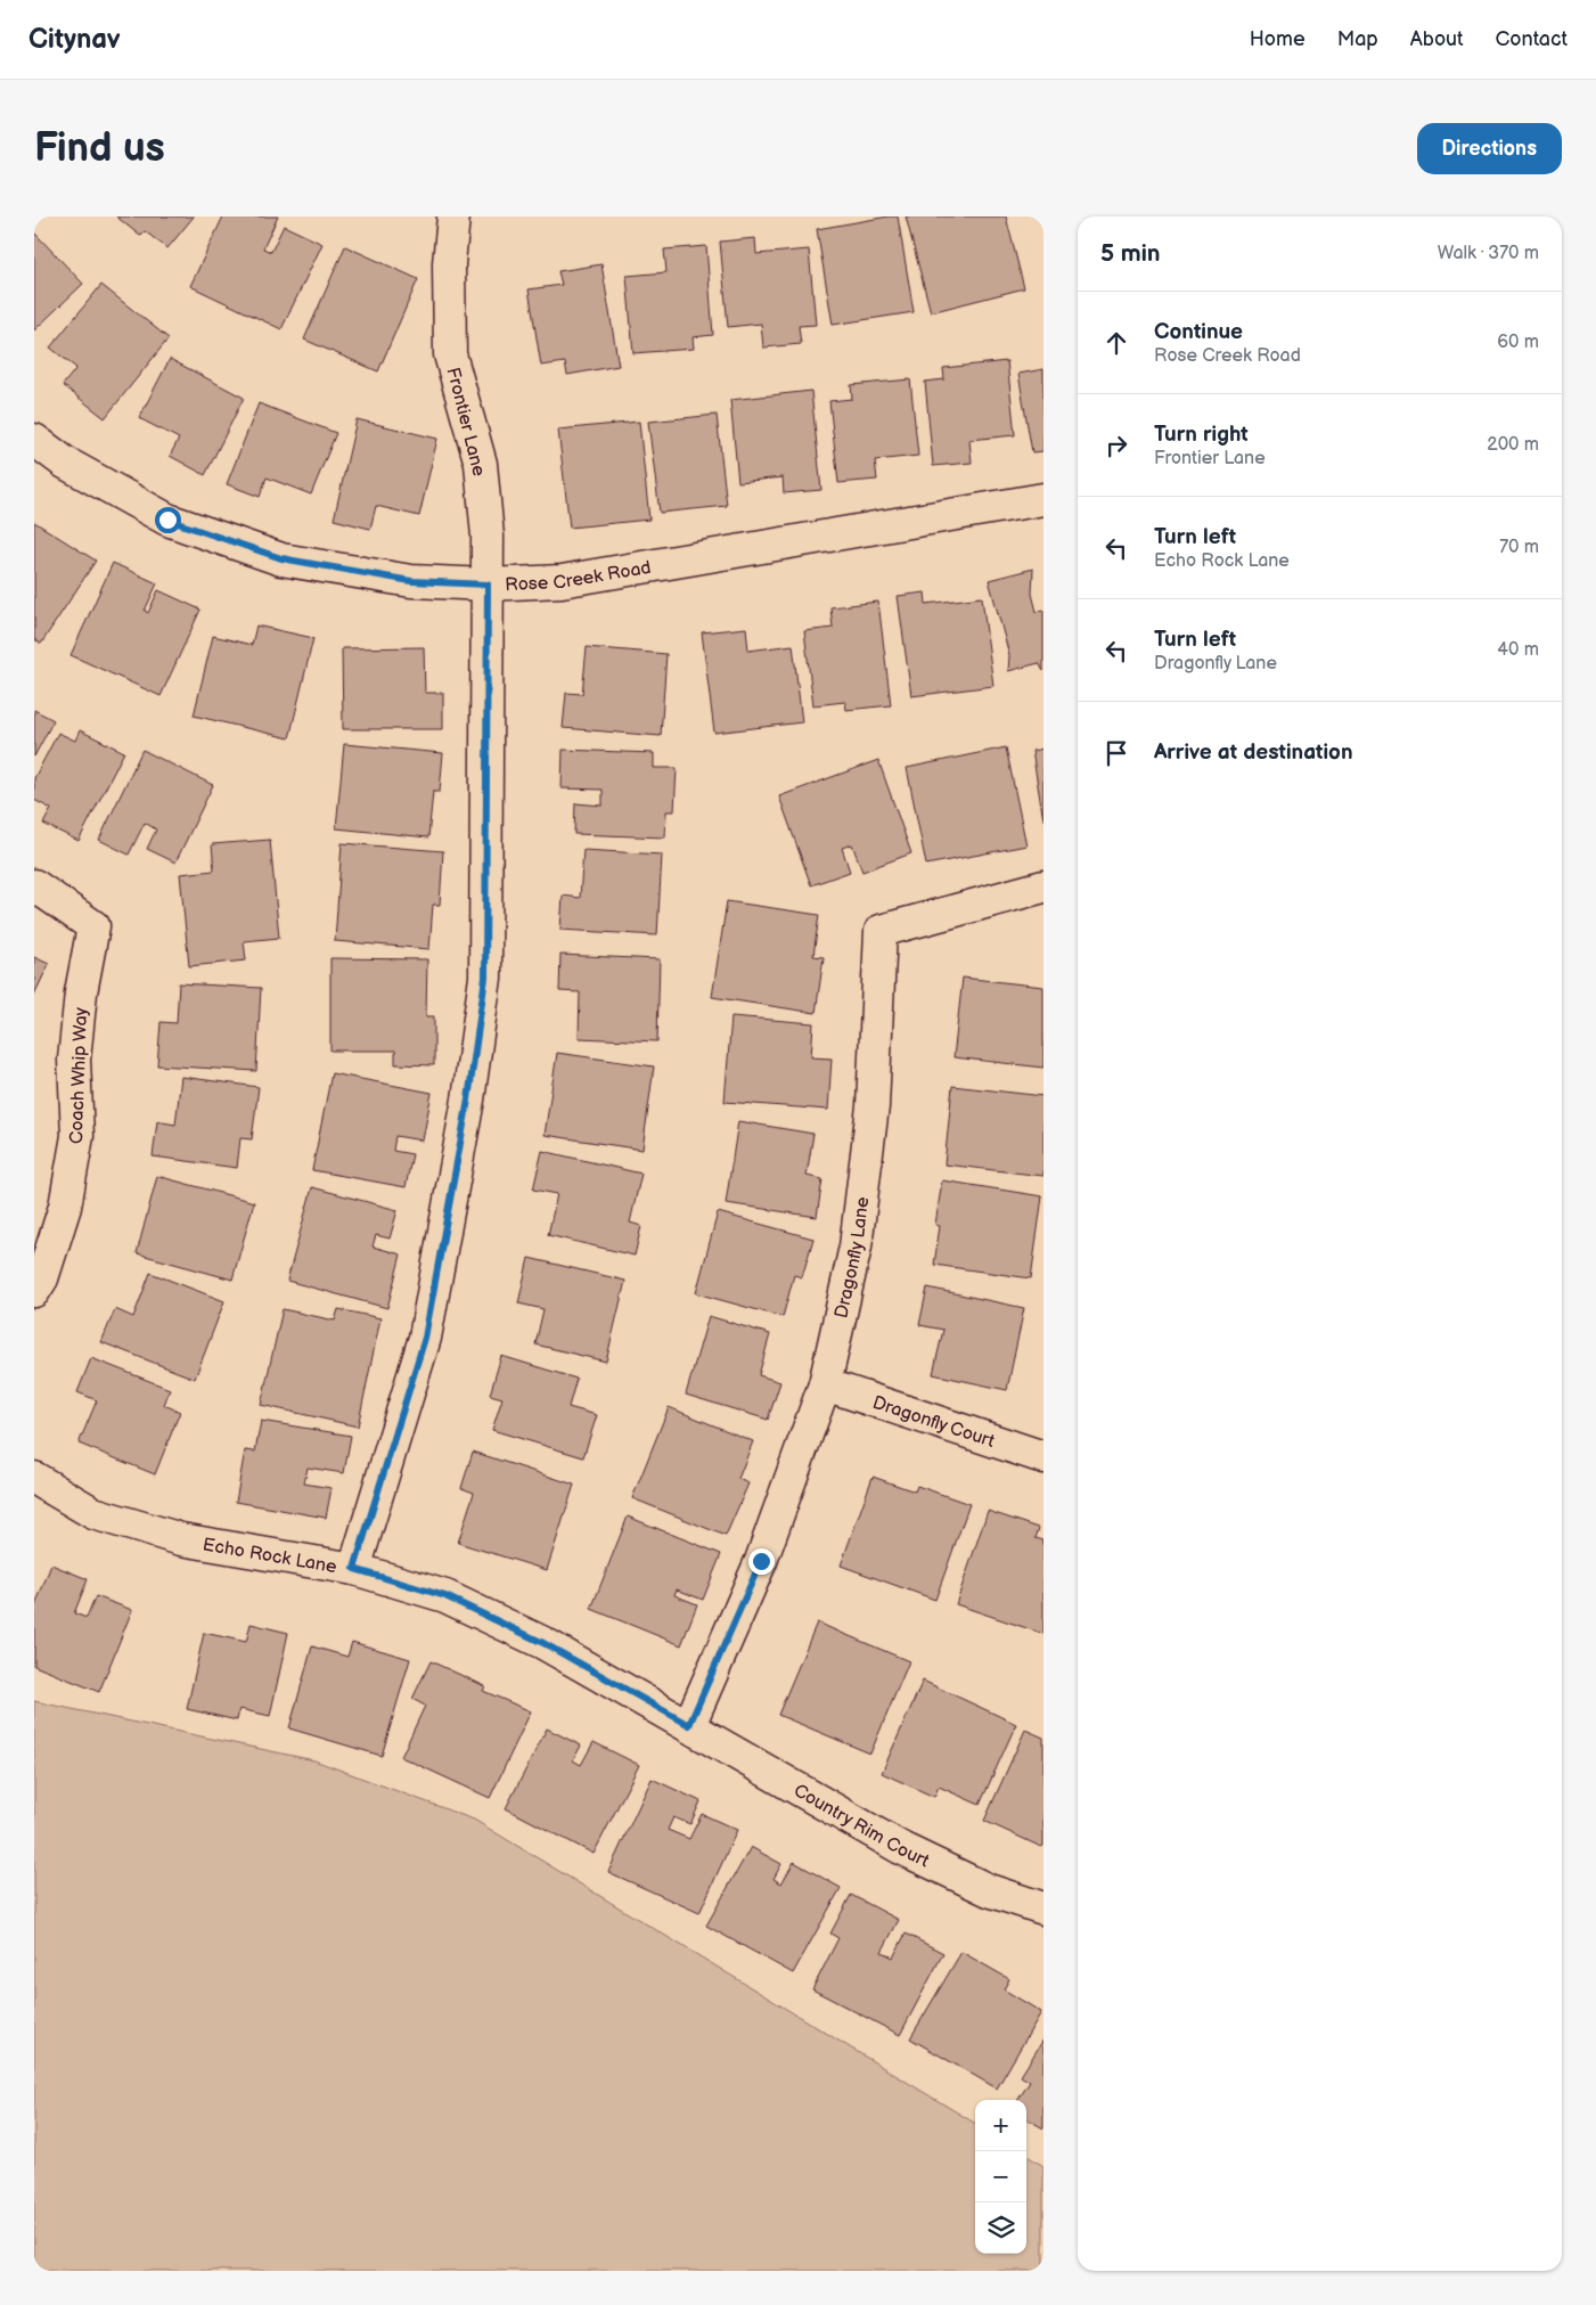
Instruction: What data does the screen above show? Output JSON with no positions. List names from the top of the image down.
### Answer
{
  "streets": {
    "street": [
      "Frontier Lane",
      "Rose Creek Road",
      "Coach Whip Way",
      "Dragonfly Lane",
      "Dragonfly Court",
      "Echo Rock Lane",
      "Country Rim Court"
    ]
  },
  "crossings": [
    ["Frontier Lane", "Rose Creek Road"],
    ["Frontier Lane", "Echo Rock Lane"],
    ["Dragonfly Lane", "Dragonfly Court"],
    ["Dragonfly Lane", "Echo Rock Lane"],
    ["Dragonfly Lane", "Country Rim Court"],
    ["Echo Rock Lane", "Country Rim Court"]
  ],
  "page": {
    "header": "Citynav",
    "nav": [
      "Home",
      "Map",
      "About",
      "Contact"
    ],
    "buttons": "Directions",
    "title": "Find us",
    "heading": ["5 min", "Walk · 370 m"],
    "list": [
      ["Continue", "Rose Creek Road", "60 m"],
      ["Turn right", "Frontier Lane", "200 m"],
      ["Turn left", "Echo Rock Lane", "70 m"],
      ["Turn left", "Dragonfly Lane", "40 m"],
      "Arrive at destination"
    ],
    "map_buttons": ["+", "−"]
  }
}
